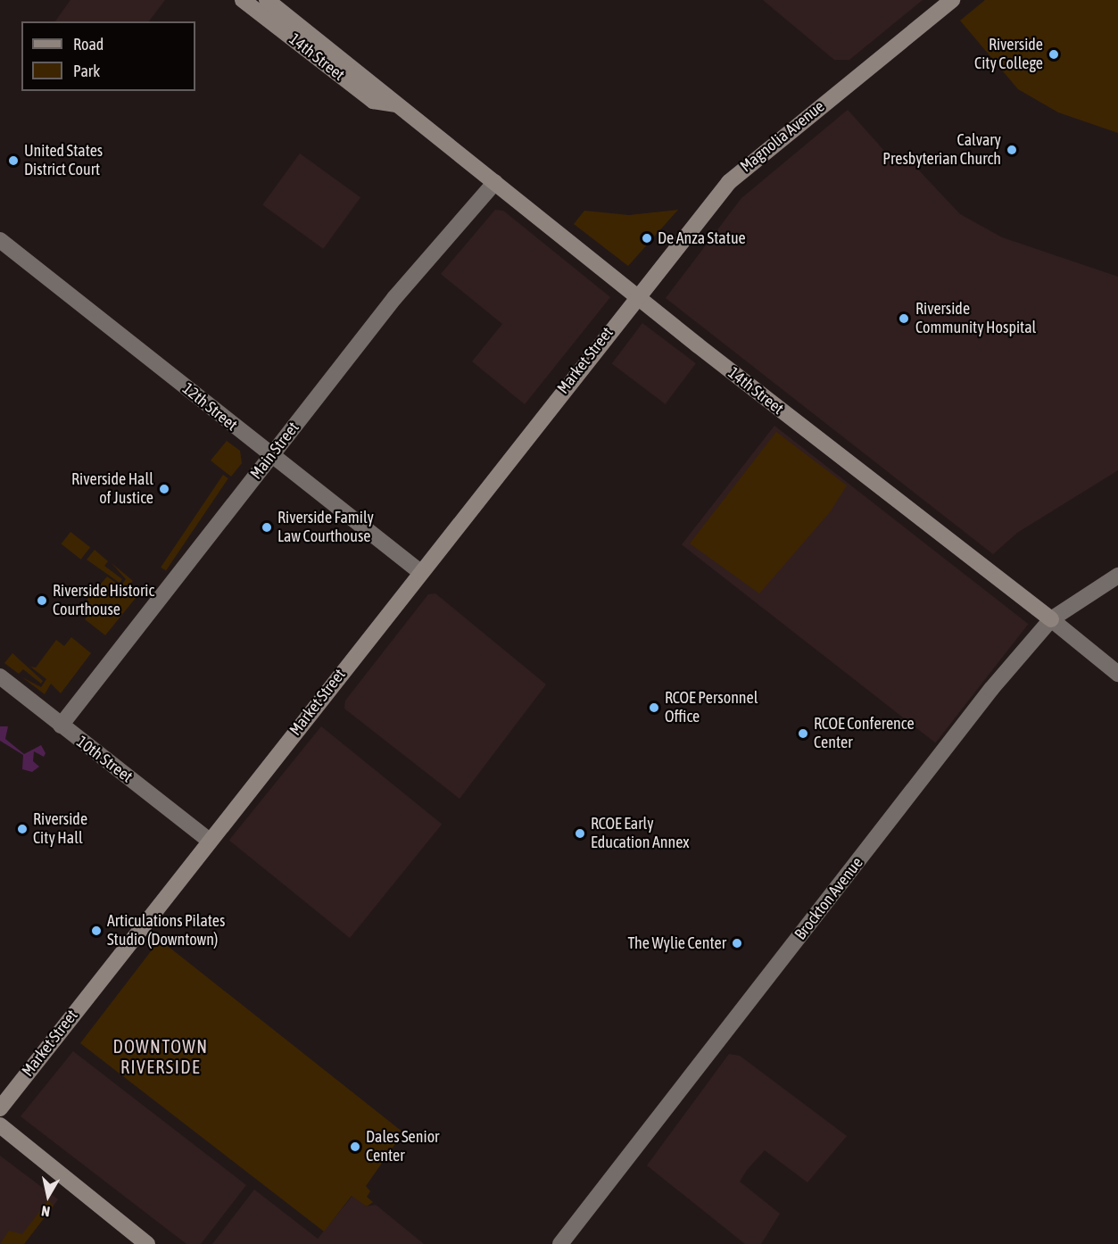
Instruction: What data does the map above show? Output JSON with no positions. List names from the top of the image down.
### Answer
{
  "streets": {
    "main road": ["14th Street", "Magnolia Avenue", "Market Street"],
    "street": [
      "12th Street",
      "Main Street",
      "10th Street",
      "Brockton Avenue"
    ]
  },
  "crossings": [
    ["14th Street", "Magnolia Avenue"],
    ["14th Street", "Market Street"],
    ["14th Street", "Main Street"],
    ["14th Street", "Brockton Avenue"],
    ["Magnolia Avenue", "Market Street"],
    ["Market Street", "12th Street"],
    ["Market Street", "10th Street"],
    ["12th Street", "Main Street"],
    ["Main Street", "10th Street"]
  ],
  "districts": ["DOWNTOWN RIVERSIDE"],
  "places": [
    "Riverside City College",
    "Calvary Presbyterian Church",
    "United States District Court",
    "De Anza Statue",
    "Riverside Community Hospital",
    "Riverside Hall of Justice",
    "Riverside Family Law Courthouse",
    "Riverside Historic Courthouse",
    "RCOE Personnel Office",
    "RCOE Conference Center",
    "Riverside City Hall",
    "RCOE Early Education Annex",
    "Articulations Pilates Studio (Downtown)",
    "The Wylie Center",
    "Dales Senior Center"
  ],
  "legend": ["Road", "Park"],
  "north": "bottom"
}
